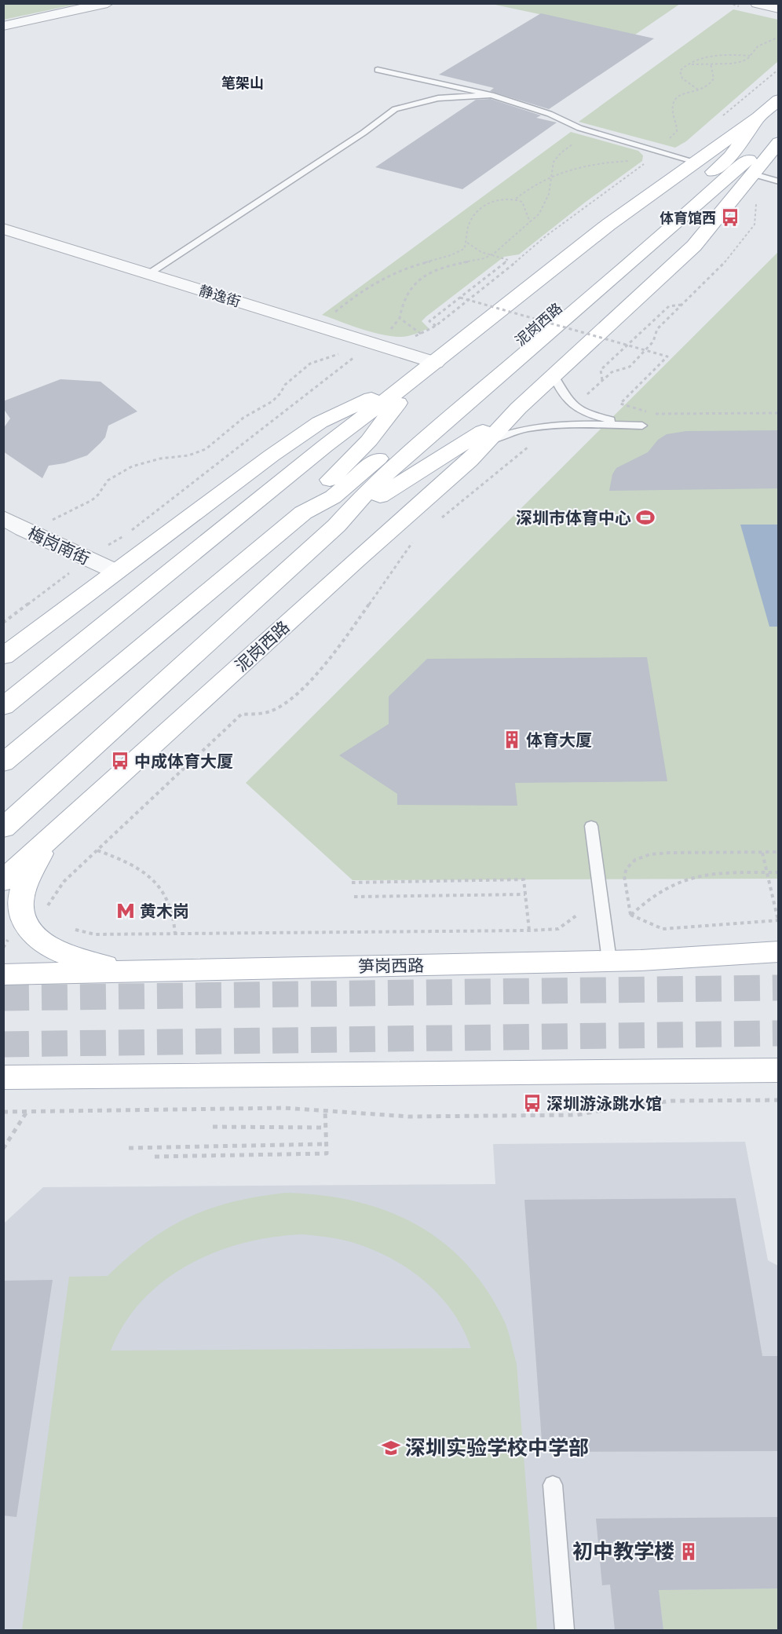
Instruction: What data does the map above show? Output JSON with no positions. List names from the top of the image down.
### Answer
{
  "streets": {
    "main road": ["泥岗西路", "笋岗西路"],
    "street": ["静逸街", "梅岗南街"]
  },
  "crossings": [
    ["静逸街", "泥岗西路"]
  ],
  "districts": ["笔架山"],
  "places": {
    "bus stop": ["体育馆西", "中成体育大厦", "深圳游泳跳水馆"],
    "sports": ["深圳市体育中心"],
    "building": ["体育大厦", "初中教学楼"],
    "metro station": ["黄木岗"],
    "school or university": ["深圳实验学校中学部"]
  }
}
